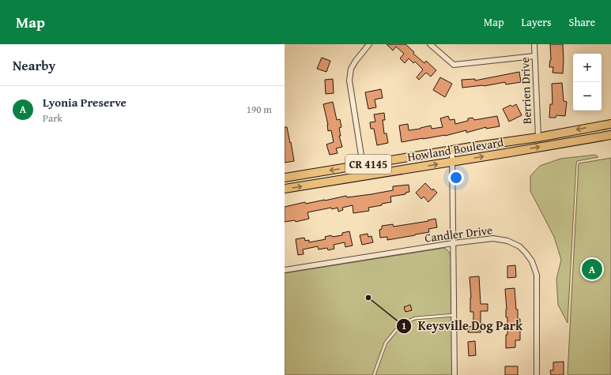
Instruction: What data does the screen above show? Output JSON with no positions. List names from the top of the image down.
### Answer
{
  "streets": {
    "main road": ["Howland Boulevard", "CR 4145"],
    "street": ["Berrien Drive", "Candler Drive"]
  },
  "crossings": [
    ["Berrien Drive", "Howland Boulevard"]
  ],
  "places": ["Keysville Dog Park"],
  "page": {
    "header": "Map",
    "nav": ["Map", "Layers", "Share"],
    "heading": "Nearby",
    "map_buttons": ["+", "−"],
    "list": [
      {
        "mark": "A",
        "name": "Lyonia Preserve",
        "note": "Park",
        "value": "190 m"
      }
    ],
    "pins": "A"
  }
}
